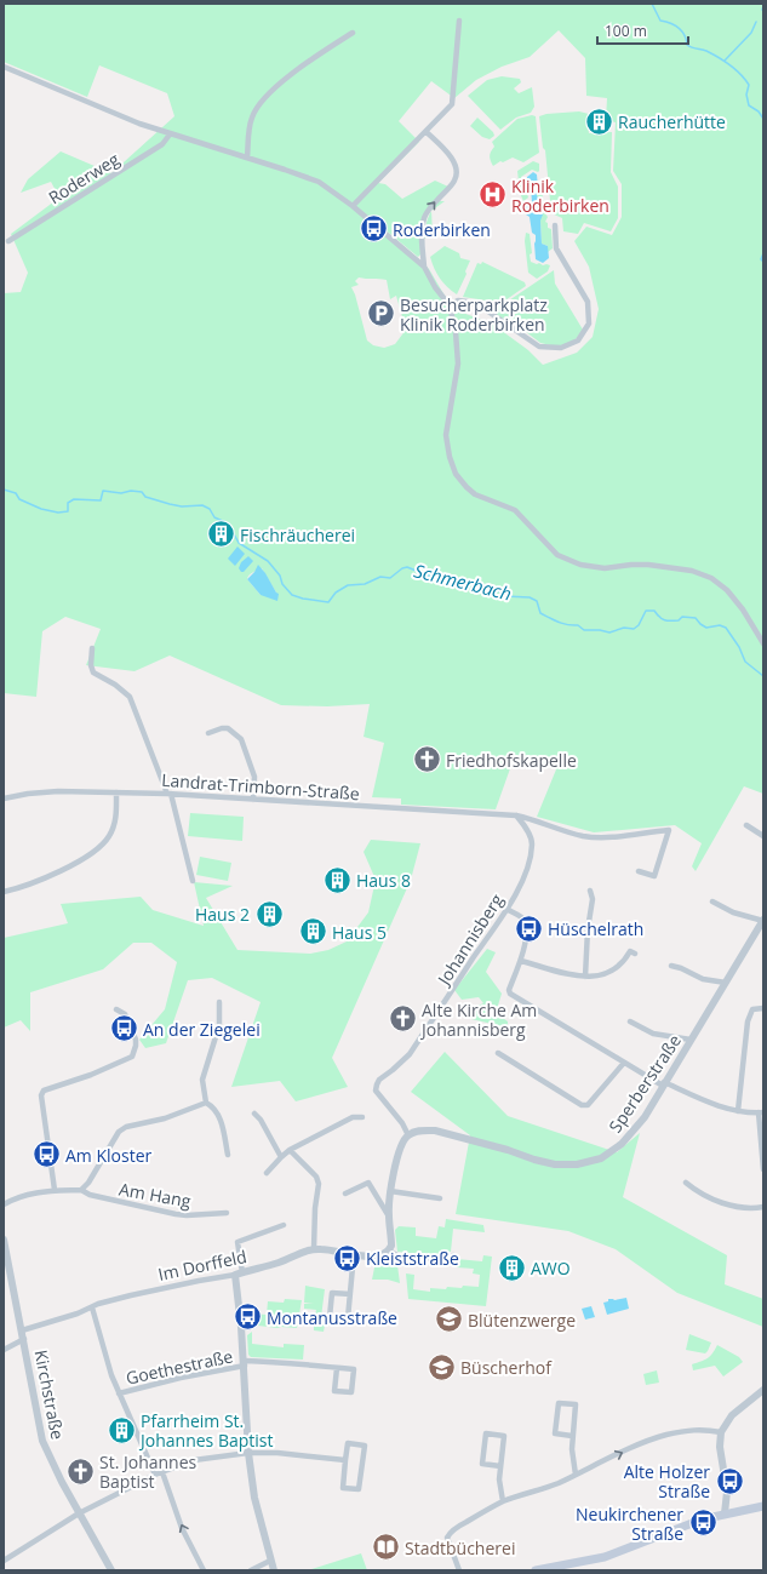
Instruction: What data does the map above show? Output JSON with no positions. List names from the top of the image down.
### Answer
{
  "streets": {
    "street": [
      "Roderweg",
      "Landrat-Trimborn-Straße",
      "Johannisberg",
      "Sperberstraße",
      "Am Hang",
      "Im Dorffeld",
      "Goethestraße",
      "Kirchstraße"
    ]
  },
  "crossings": [
    ["Landrat-Trimborn-Straße", "Johannisberg"],
    ["Johannisberg", "Sperberstraße"],
    ["Im Dorffeld", "Kirchstraße"]
  ],
  "water": ["Schmerbach"],
  "places": {
    "building": [
      "Raucherhütte",
      "Fischräucherei",
      "Haus 8",
      "Haus 2",
      "Haus 5",
      "AWO",
      "Pfarrheim St. Johannes Baptist"
    ],
    "hospital": ["Klinik Roderbirken"],
    "bus stop": [
      "Roderbirken",
      "Hüschelrath",
      "An der Ziegelei",
      "Am Kloster",
      "Kleiststraße",
      "Montanusstraße",
      "Alte Holzer Straße",
      "Neukirchener Straße"
    ],
    "parking": ["Besucherparkplatz Klinik Roderbirken"],
    "church": ["Friedhofskapelle", "Alte Kirche Am Johannisberg", "St. Johannes Baptist"],
    "school or university": ["Blütenzwerge", "Büscherhof"],
    "library": ["Stadtbücherei"]
  },
  "scale_bar": "100 m"
}
